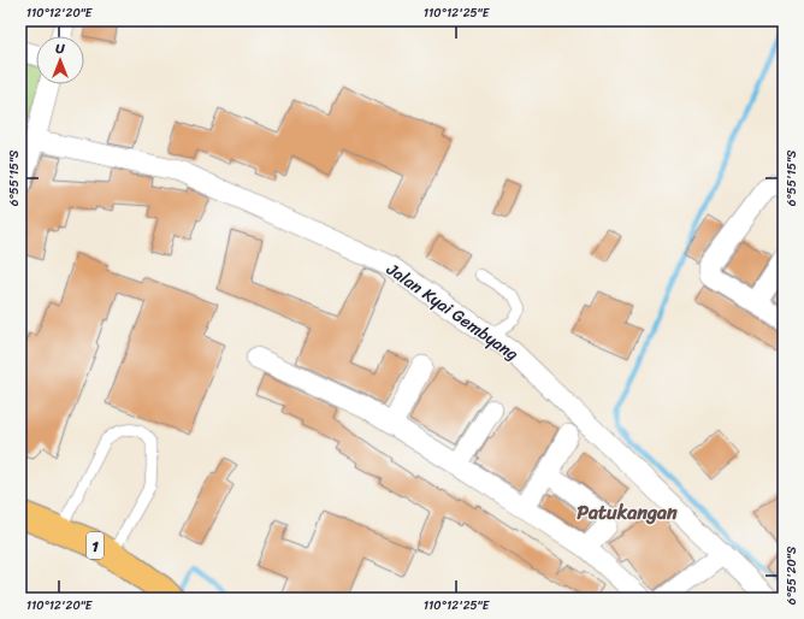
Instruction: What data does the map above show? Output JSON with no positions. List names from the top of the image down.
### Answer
{
  "streets": {
    "highway": ["1"],
    "street": ["Jalan Kyai Gembyang"]
  },
  "districts": ["Patukangan"],
  "north": "top",
  "coordinates": [
    "110°12'20\"E",
    "110°12'25\"E",
    "6°55'15\"S",
    "6°55'20\"S"
  ]
}
